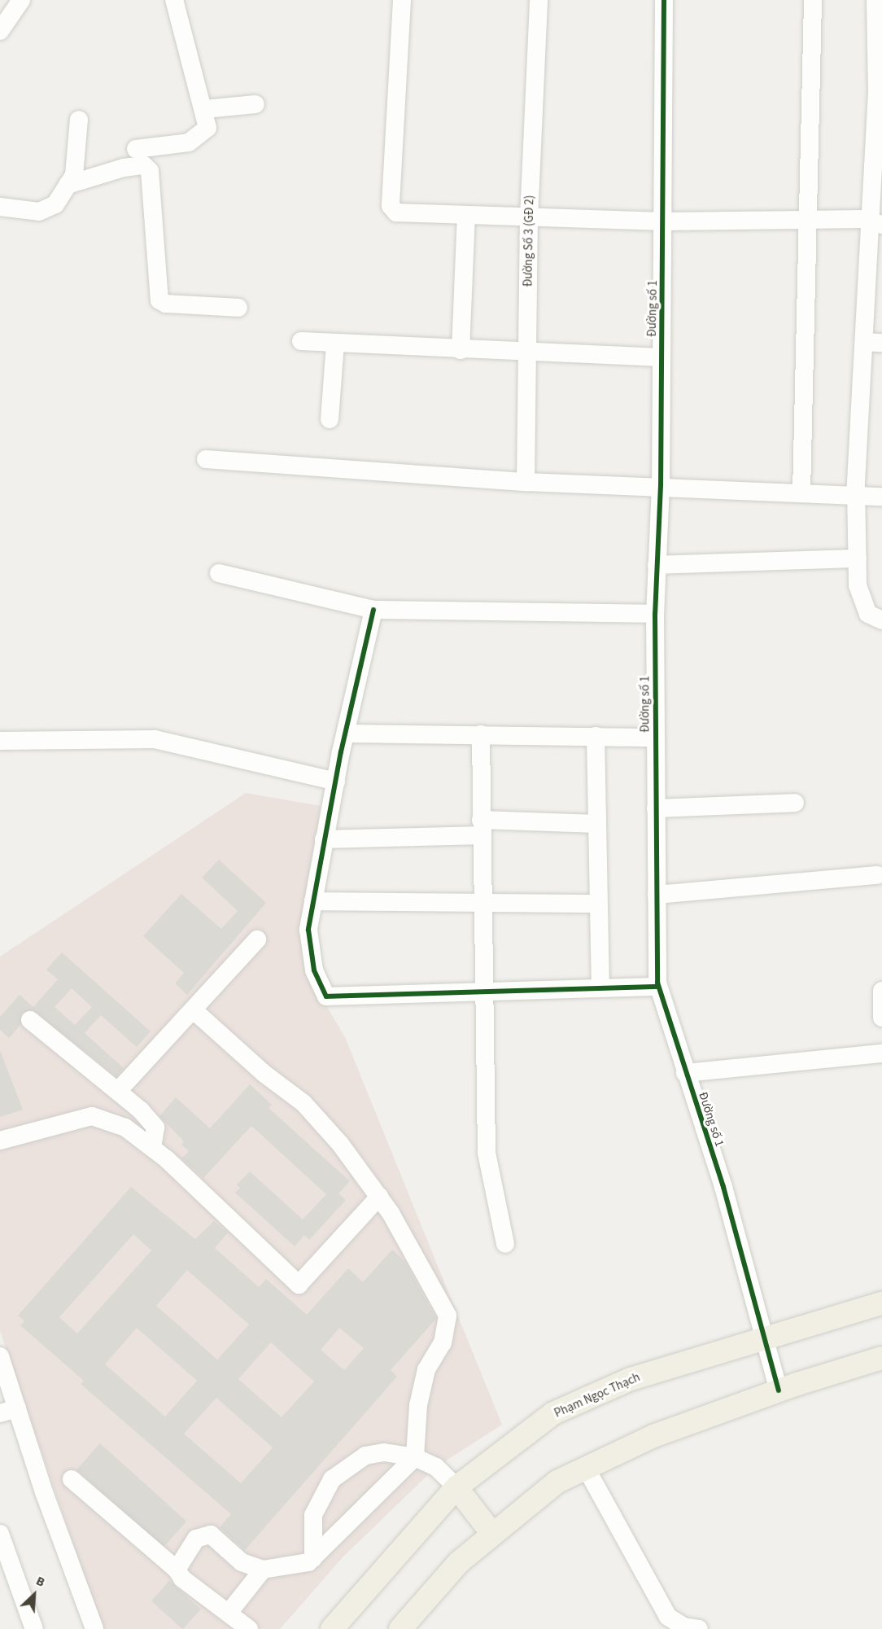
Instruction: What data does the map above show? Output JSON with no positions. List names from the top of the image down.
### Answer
{
  "streets": {
    "main road": ["Phạm Ngọc Thạch"],
    "street": ["Đường Số 3 (GĐ 2)", "Đường số 1"]
  },
  "crossings": [
    ["Đường số 1", "Phạm Ngọc Thạch"]
  ],
  "north": "top right"
}
